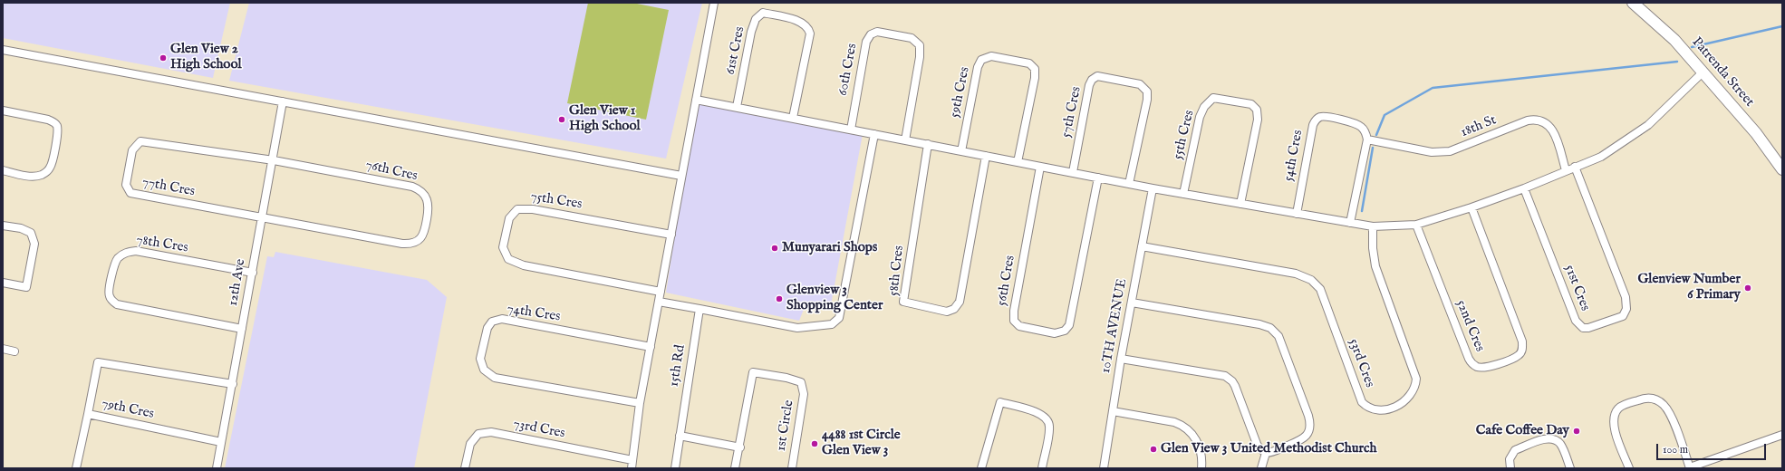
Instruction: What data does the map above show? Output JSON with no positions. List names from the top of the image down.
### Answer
{
  "streets": {
    "street": [
      "61st Cres",
      "60th Cres",
      "Patrenda Street",
      "59th Cres",
      "57th Cres",
      "18th St",
      "55th Cres",
      "54th Cres",
      "76th Cres",
      "77th Cres",
      "75th Cres",
      "78th Cres",
      "58th Cres",
      "56th Cres",
      "12th Ave",
      "51st Cres",
      "74th Cres",
      "10TH AVENUE",
      "52nd Cres",
      "53rd Cres",
      "15th Rd",
      "79th Cres",
      "1st Circle",
      "73rd Cres"
    ]
  },
  "crossings": [
    ["18th St", "54th Cres"],
    ["76th Cres", "77th Cres"],
    ["76th Cres", "12th Ave"],
    ["77th Cres", "12th Ave"],
    ["78th Cres", "12th Ave"],
    ["12th Ave", "79th Cres"],
    ["10TH AVENUE", "53rd Cres"]
  ],
  "places": [
    "Glen View 2 High School",
    "Glen View 1 High School",
    "Munyarari Shops",
    "Glenview Number 6 Primary",
    "Glenview 3 Shopping Center",
    "Cafe Coffee Day",
    "4488 1st Circle Glen View 3",
    "Glen View 3 United Methodist Church"
  ],
  "scale_bar": "100 m"
}
